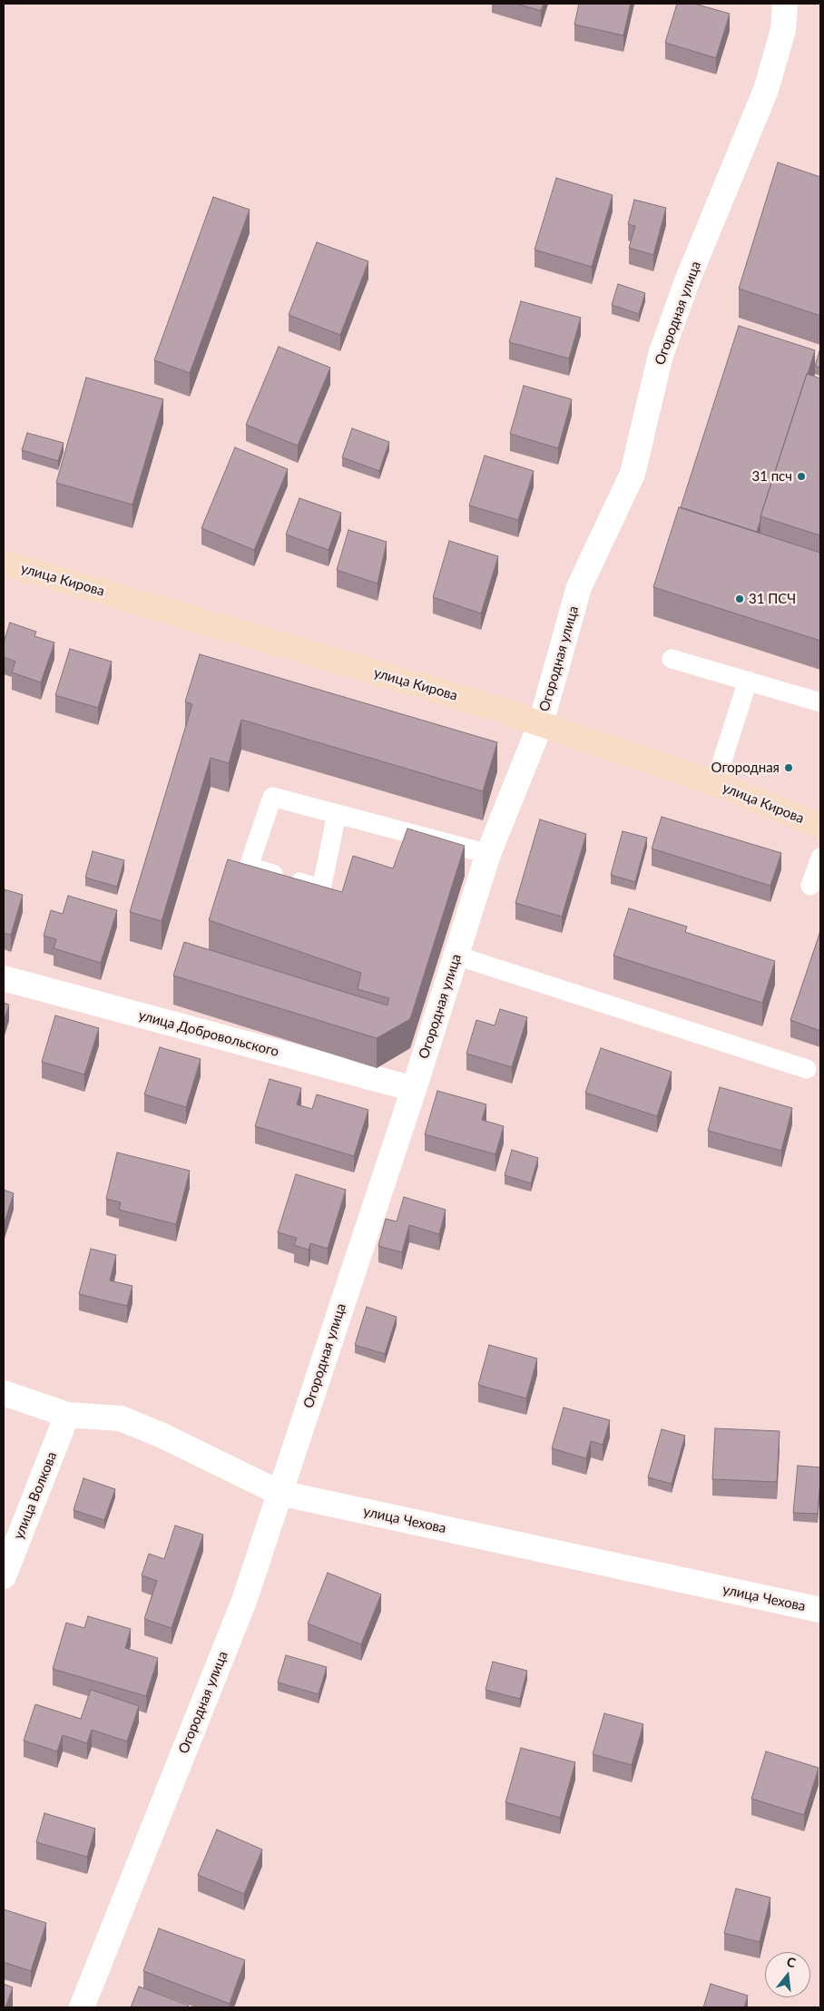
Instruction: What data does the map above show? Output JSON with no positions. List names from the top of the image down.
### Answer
{
  "streets": {
    "main road": ["улица Кирова"],
    "street": [
      "Огородная улица",
      "улица Добровольского",
      "улица Волкова",
      "улица Чехова"
    ]
  },
  "crossings": [
    ["Огородная улица", "улица Кирова"],
    ["Огородная улица", "улица Добровольского"],
    ["Огородная улица", "улица Чехова"],
    ["улица Волкова", "улица Чехова"]
  ],
  "places": ["31 псч", "31 ПСЧ", "Огородная"],
  "north": "top"
}
